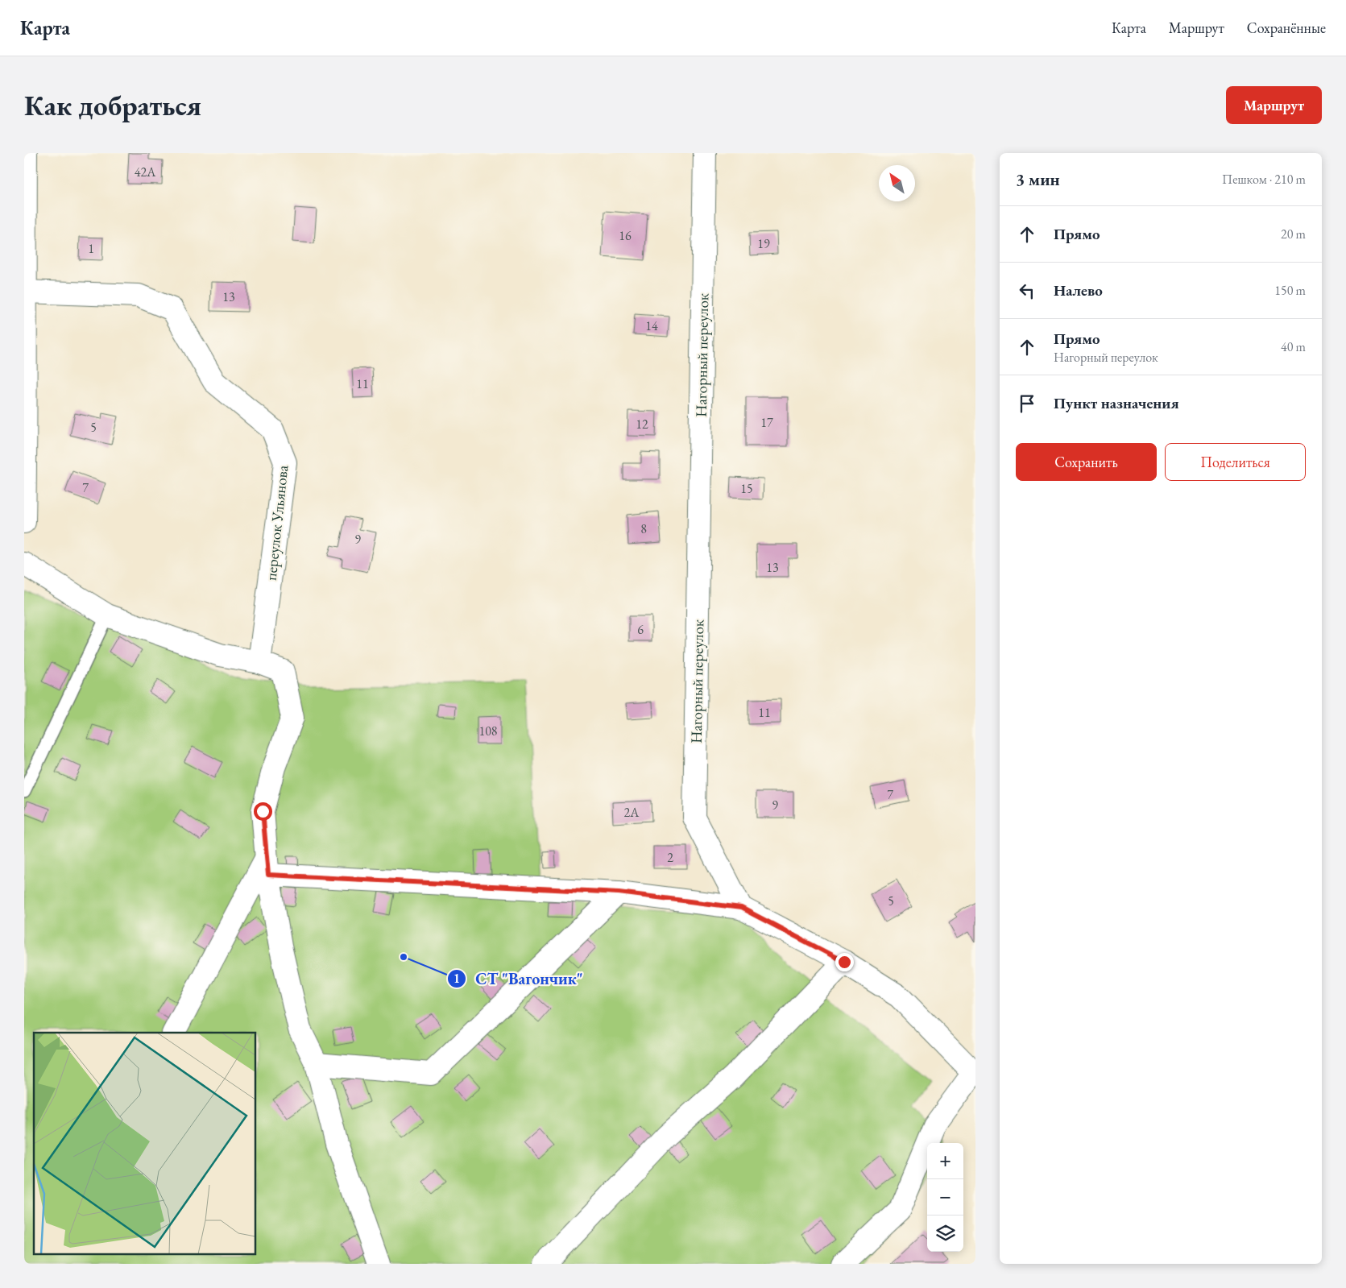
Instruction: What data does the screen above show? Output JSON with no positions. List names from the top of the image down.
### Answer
{
  "streets": {
    "street": ["Нагорный переулок", "переулок Ульянова"]
  },
  "places": ["СТ \"Вагончик\""],
  "house_numbers": [
    "42А",
    "16",
    "19",
    "1",
    "13",
    "14",
    "11",
    "17",
    "12",
    "5",
    "7",
    "15",
    "8",
    "9",
    "13",
    "6",
    "11",
    "108",
    "7",
    "9",
    "2А",
    "2",
    "5"
  ],
  "north": "top left",
  "page": {
    "header": "Карта",
    "nav": ["Карта", "Маршрут", "Сохранённые"],
    "buttons": [
      "Маршрут",
      ["Сохранить", "Поделиться"]
    ],
    "title": "Как добраться",
    "heading": ["3 мин", "Пешком · 210 m"],
    "list": [
      ["Прямо", "20 m"],
      ["Налево", "150 m"],
      ["Прямо", "Нагорный переулок", "40 m"],
      "Пункт назначения"
    ],
    "map_buttons": ["+", "−"]
  }
}
